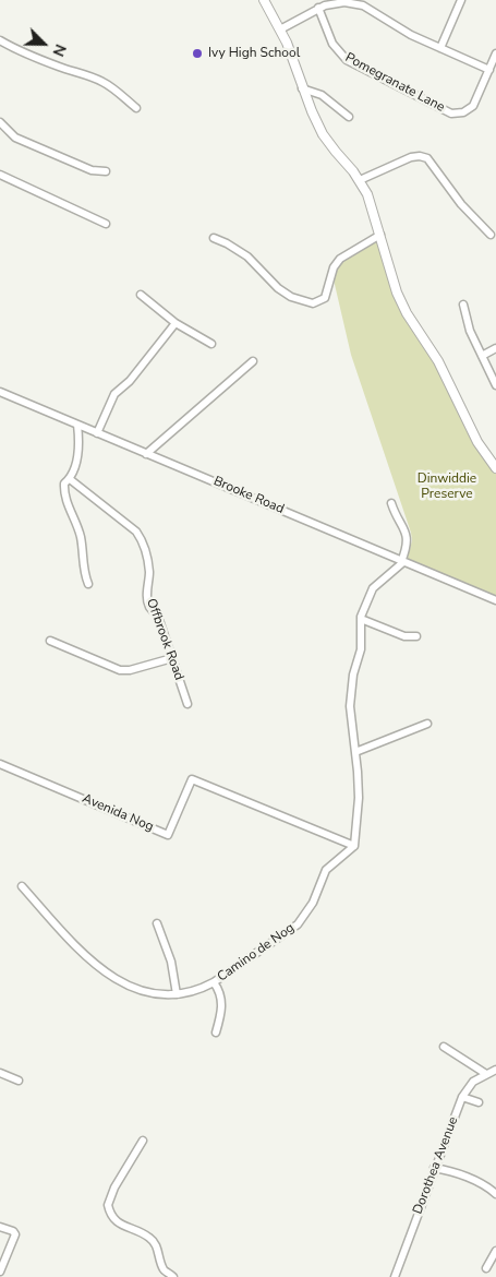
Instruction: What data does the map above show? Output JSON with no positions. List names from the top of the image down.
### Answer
{
  "streets": {
    "street": [
      "Pomegranate Lane",
      "Brooke Road",
      "Offbrook Road",
      "Avenida Nog",
      "Camino de Nog",
      "Dorothea Avenue"
    ]
  },
  "crossings": [
    ["Avenida Nog", "Camino de Nog"]
  ],
  "parks": ["Dinwiddie Preserve"],
  "places": ["Ivy High School"],
  "north": "bottom right"
}
